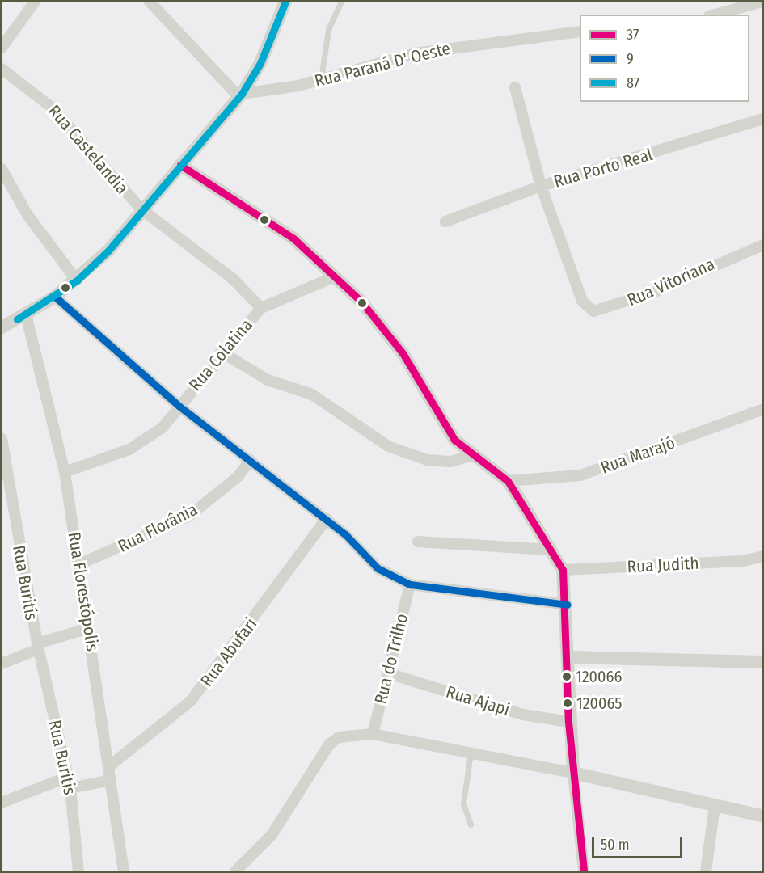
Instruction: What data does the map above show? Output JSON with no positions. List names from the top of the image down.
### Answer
{
  "streets": {
    "street": [
      "Rua Paraná D' Oeste",
      "Rua Castelandia",
      "Rua Porto Real",
      "Rua Vitoriana",
      "Rua Colatina",
      "Rua Marajó",
      "Rua Florânia",
      "Rua Judith",
      "Rua Buritís",
      "Rua Florestópolis",
      "Rua Abufari",
      "Rua do Trilho",
      "Rua Ajapi",
      "Rua Buritis"
    ]
  },
  "crossings": [
    ["Rua Castelandia", "Rua Colatina"],
    ["Rua Porto Real", "Rua Vitoriana"],
    ["Rua Colatina", "Rua Florestópolis"],
    ["Rua Florânia", "Rua Florestópolis"],
    ["Rua Buritís", "Rua Florestópolis"],
    ["Rua Buritís", "Rua Buritis"],
    ["Rua Florestópolis", "Rua Abufari"],
    ["Rua do Trilho", "Rua Ajapi"]
  ],
  "places": ["120066", "120065"],
  "lines": ["transit line 87", "transit line 37", "transit line 9"],
  "legend": ["37", "9", "87"],
  "scale_bar": "50 m"
}
